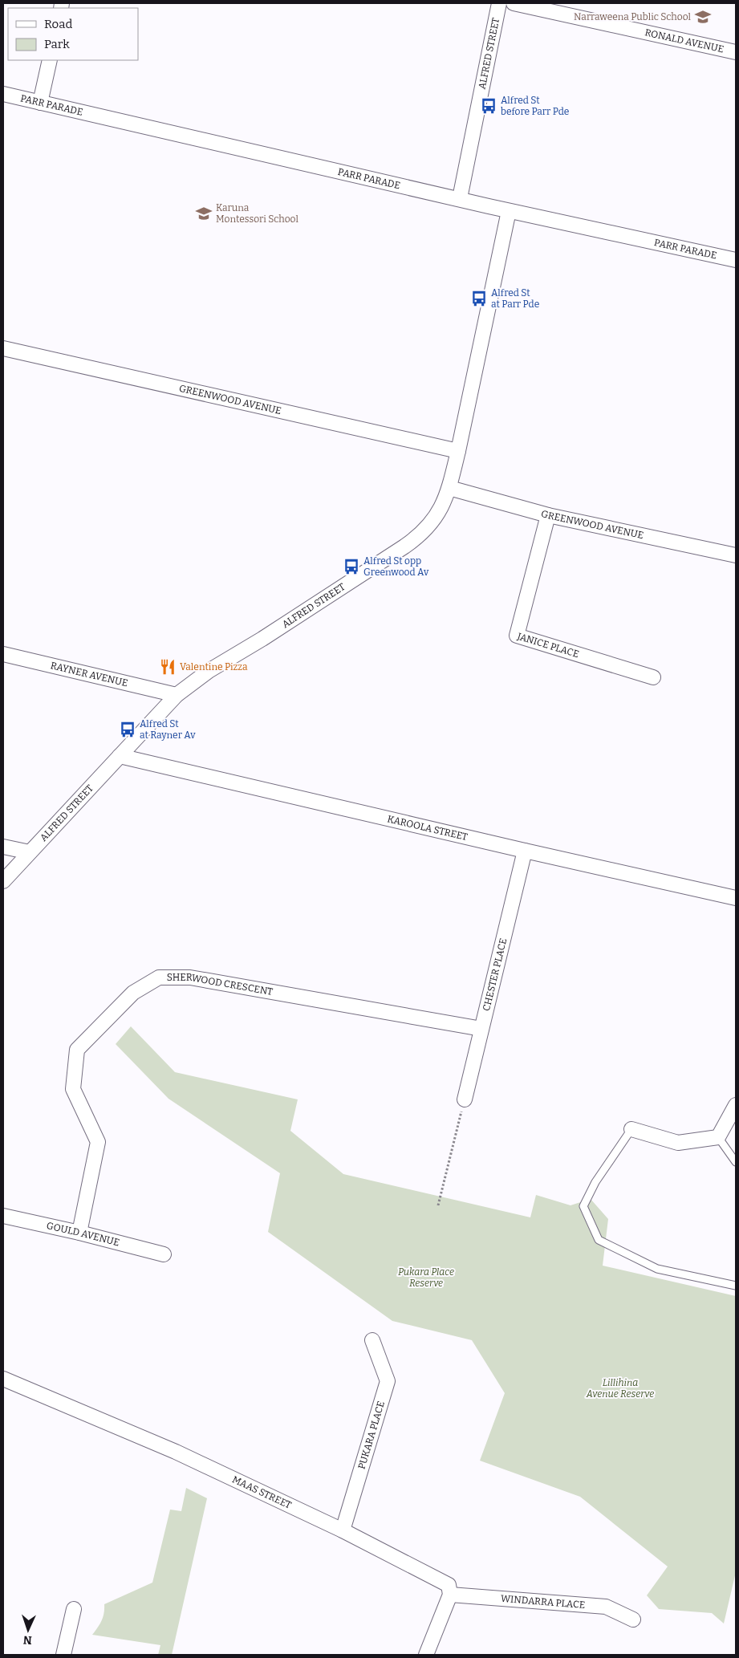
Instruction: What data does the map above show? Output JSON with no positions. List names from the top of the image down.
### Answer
{
  "streets": {
    "street": [
      "RONALD AVENUE",
      "ALFRED STREET",
      "PARR PARADE",
      "GREENWOOD AVENUE",
      "JANICE PLACE",
      "RAYNER AVENUE",
      "KAROOLA STREET",
      "CHESTER PLACE",
      "SHERWOOD CRESCENT",
      "GOULD AVENUE",
      "PUKARA PLACE",
      "MAAS STREET",
      "WINDARRA PLACE"
    ]
  },
  "crossings": [
    ["ALFRED STREET", "PARR PARADE"],
    ["ALFRED STREET", "GREENWOOD AVENUE"],
    ["ALFRED STREET", "RAYNER AVENUE"],
    ["ALFRED STREET", "KAROOLA STREET"],
    ["GREENWOOD AVENUE", "JANICE PLACE"],
    ["KAROOLA STREET", "CHESTER PLACE"],
    ["CHESTER PLACE", "SHERWOOD CRESCENT"],
    ["SHERWOOD CRESCENT", "GOULD AVENUE"],
    ["PUKARA PLACE", "MAAS STREET"],
    ["MAAS STREET", "WINDARRA PLACE"]
  ],
  "parks": ["Pukara Place Reserve", "Lillihina Avenue Reserve"],
  "places": {
    "school or university": ["Narraweena Public School", "Karuna Montessori School"],
    "bus stop": [
      "Alfred St before Parr Pde",
      "Alfred St at Parr Pde",
      "Alfred St opp Greenwood Av",
      "Alfred St at Rayner Av"
    ],
    "restaurant": ["Valentine Pizza"]
  },
  "legend": ["Road", "Park"],
  "north": "bottom"
}
